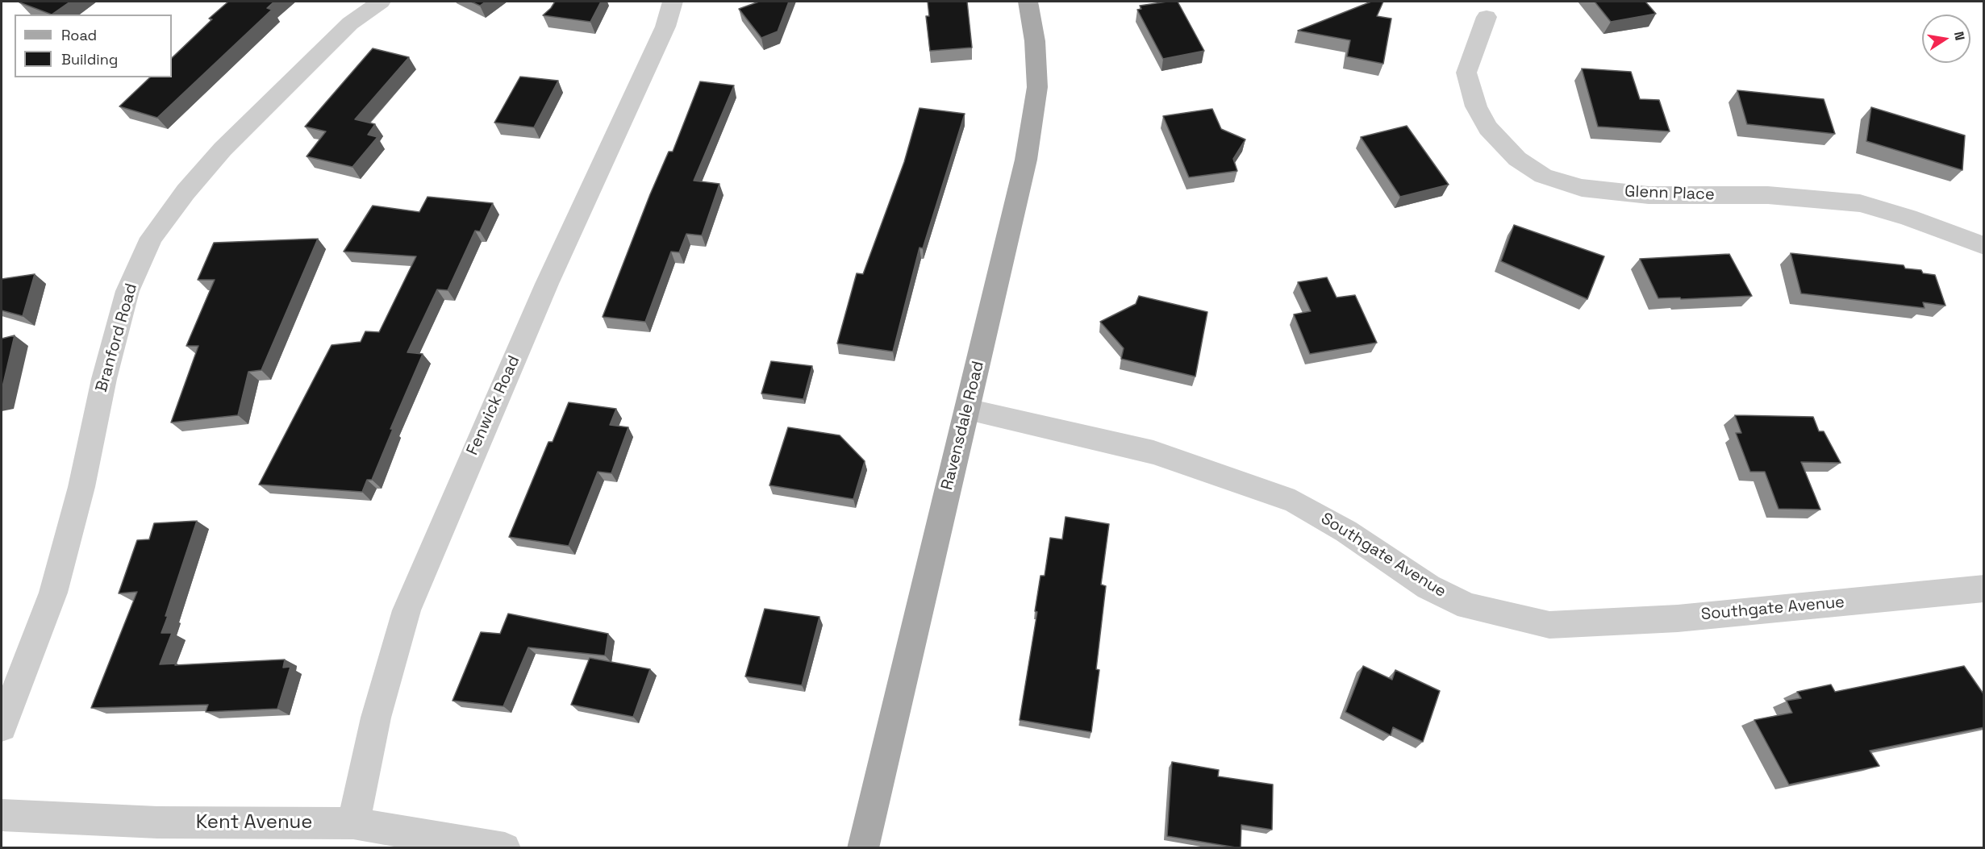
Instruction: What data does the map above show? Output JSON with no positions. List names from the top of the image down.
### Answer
{
  "streets": {
    "main road": ["Ravensdale Road"],
    "street": [
      "Glenn Place",
      "Branford Road",
      "Fenwick Road",
      "Southgate Avenue",
      "Kent Avenue"
    ]
  },
  "crossings": [
    ["Fenwick Road", "Kent Avenue"],
    ["Ravensdale Road", "Southgate Avenue"]
  ],
  "legend": ["Road", "Building"],
  "north": "right"
}
